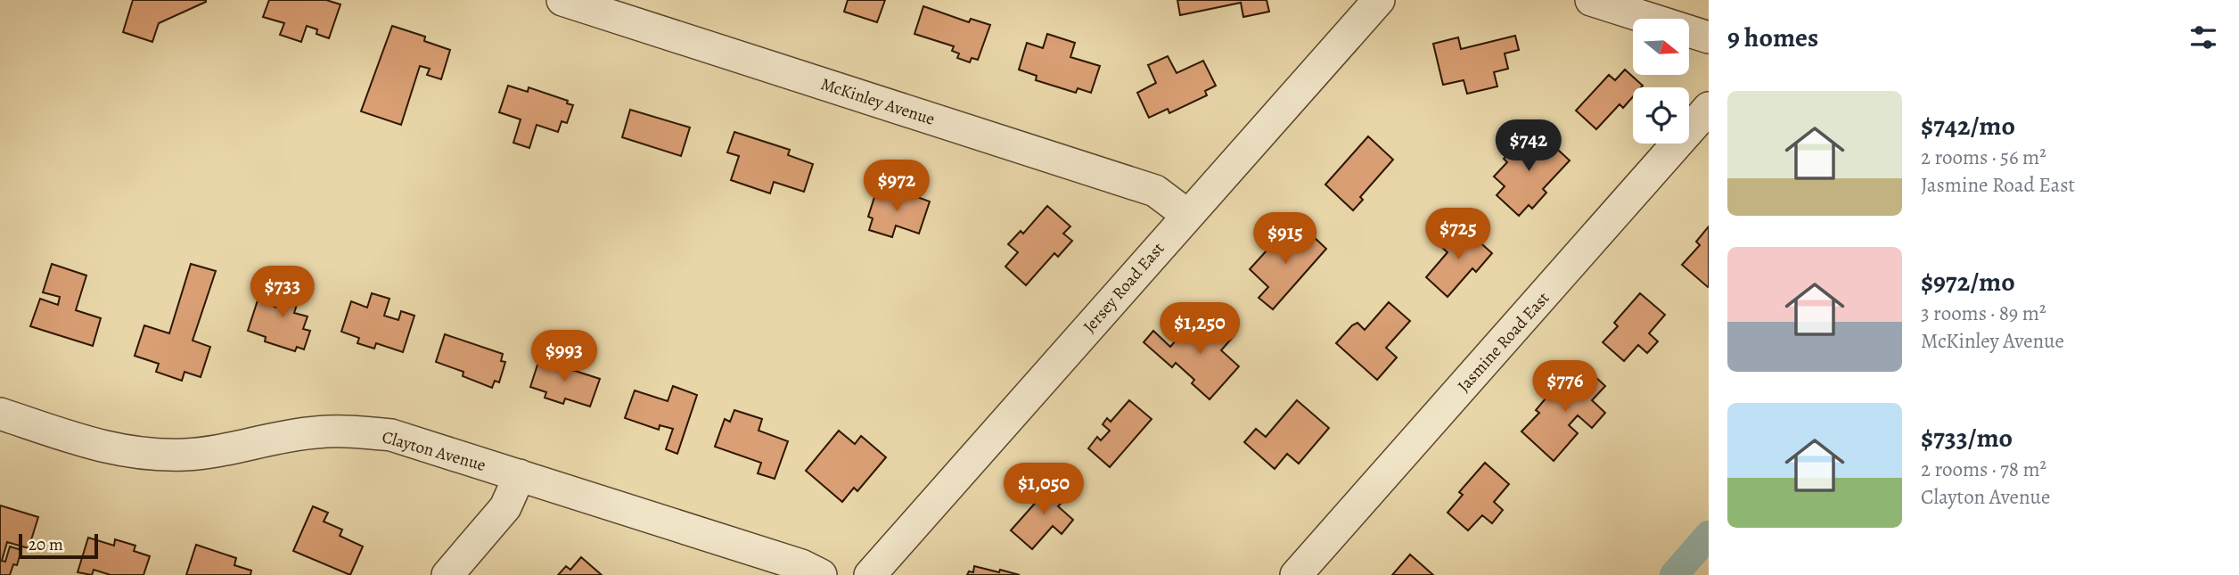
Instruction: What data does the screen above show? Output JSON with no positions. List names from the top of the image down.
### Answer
{
  "streets": {
    "street": [
      "McKinley Avenue",
      "Jersey Road East",
      "Jasmine Road East",
      "Clayton Avenue"
    ]
  },
  "crossings": [
    ["McKinley Avenue", "Jersey Road East"]
  ],
  "scale_bar": "20 m",
  "north": "right",
  "page": {
    "heading": "9 homes",
    "list": [
      {
        "name": "$742/mo",
        "note": "2 rooms · 56 m² · Jasmine Road East"
      },
      {
        "name": "$972/mo",
        "note": "3 rooms · 89 m² · McKinley Avenue"
      },
      {
        "name": "$733/mo",
        "note": "2 rooms · 78 m² · Clayton Avenue"
      }
    ],
    "price": [
      "$742",
      "$972",
      "$725",
      "$915",
      "$733",
      "$1,250",
      "$993",
      "$776",
      "$1,050"
    ],
    "scale": "20 m"
  }
}
